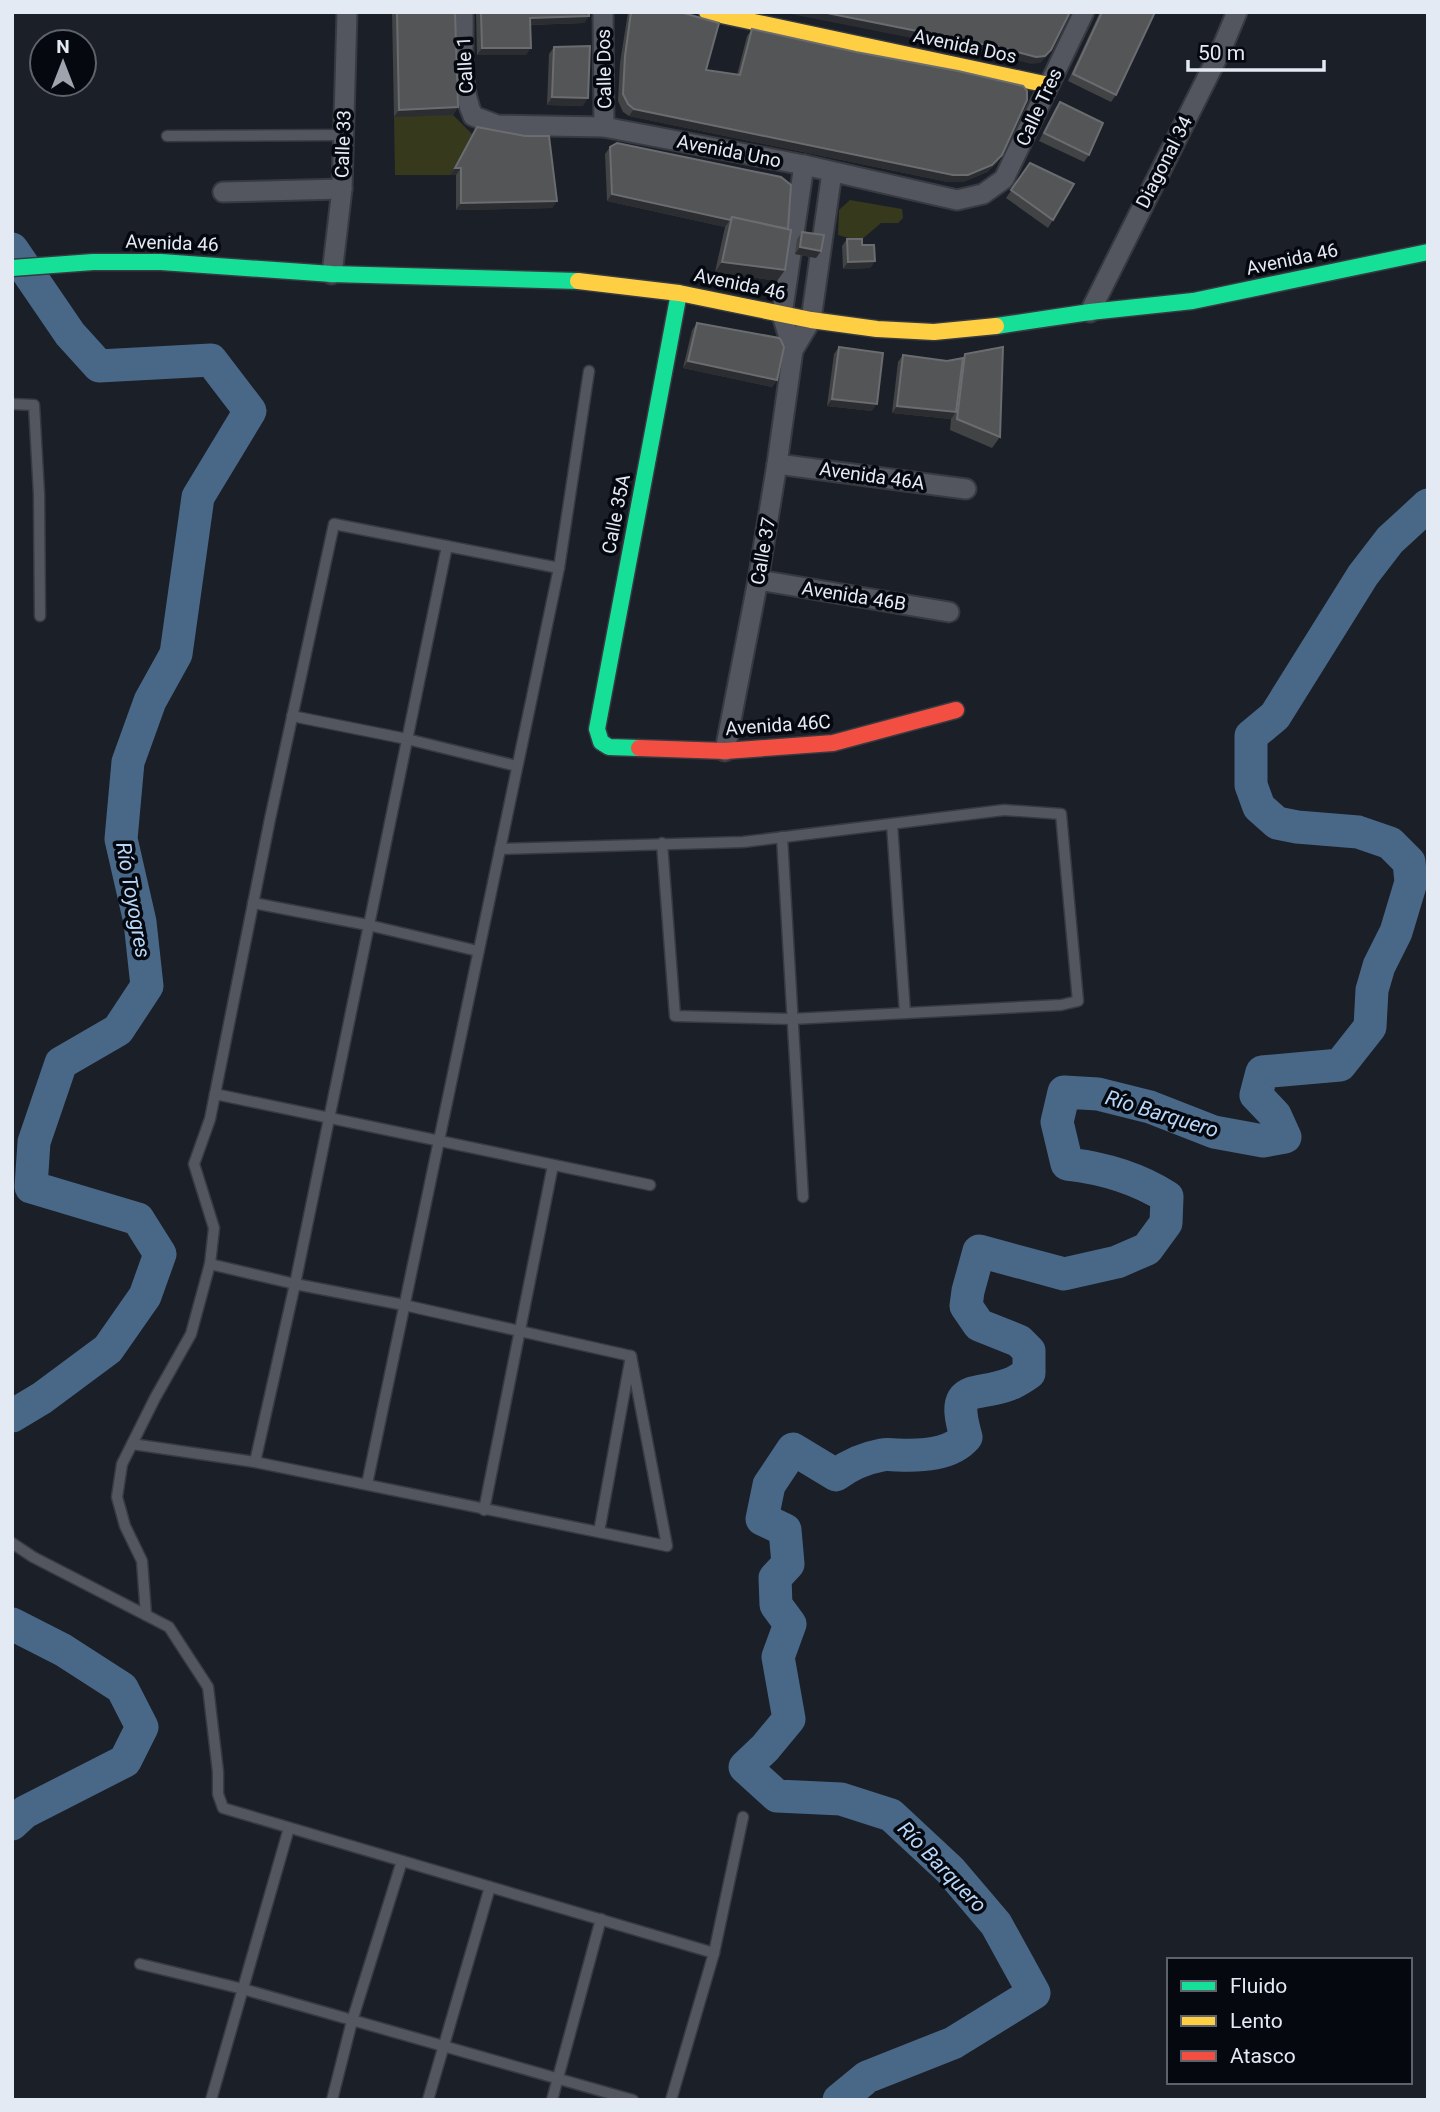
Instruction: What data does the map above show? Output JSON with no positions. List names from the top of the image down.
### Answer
{
  "streets": {
    "street": [
      "Avenida Dos",
      "Calle 1",
      "Calle Dos",
      "Calle Tres",
      "Calle 33",
      "Avenida Uno",
      "Diagonal 34",
      "Avenida 46",
      "Avenida 46A",
      "Calle 35A",
      "Calle 37",
      "Avenida 46B",
      "Avenida 46C"
    ]
  },
  "crossings": [
    ["Avenida Dos", "Calle Tres"],
    ["Calle 1", "Avenida Uno"],
    ["Calle Dos", "Avenida Uno"],
    ["Calle Tres", "Avenida Uno"],
    ["Calle 33", "Avenida 46"],
    ["Avenida Uno", "Calle 37"],
    ["Diagonal 34", "Avenida 46"],
    ["Avenida 46", "Calle 35A"],
    ["Avenida 46", "Calle 37"],
    ["Avenida 46A", "Calle 37"],
    ["Calle 35A", "Avenida 46C"],
    ["Calle 37", "Avenida 46B"],
    ["Calle 37", "Avenida 46C"]
  ],
  "water": ["Río Toyogres", "Río Barquero"],
  "legend": ["Fluido", "Lento", "Atasco"],
  "scale_bar": "50 m",
  "north": "top"
}
